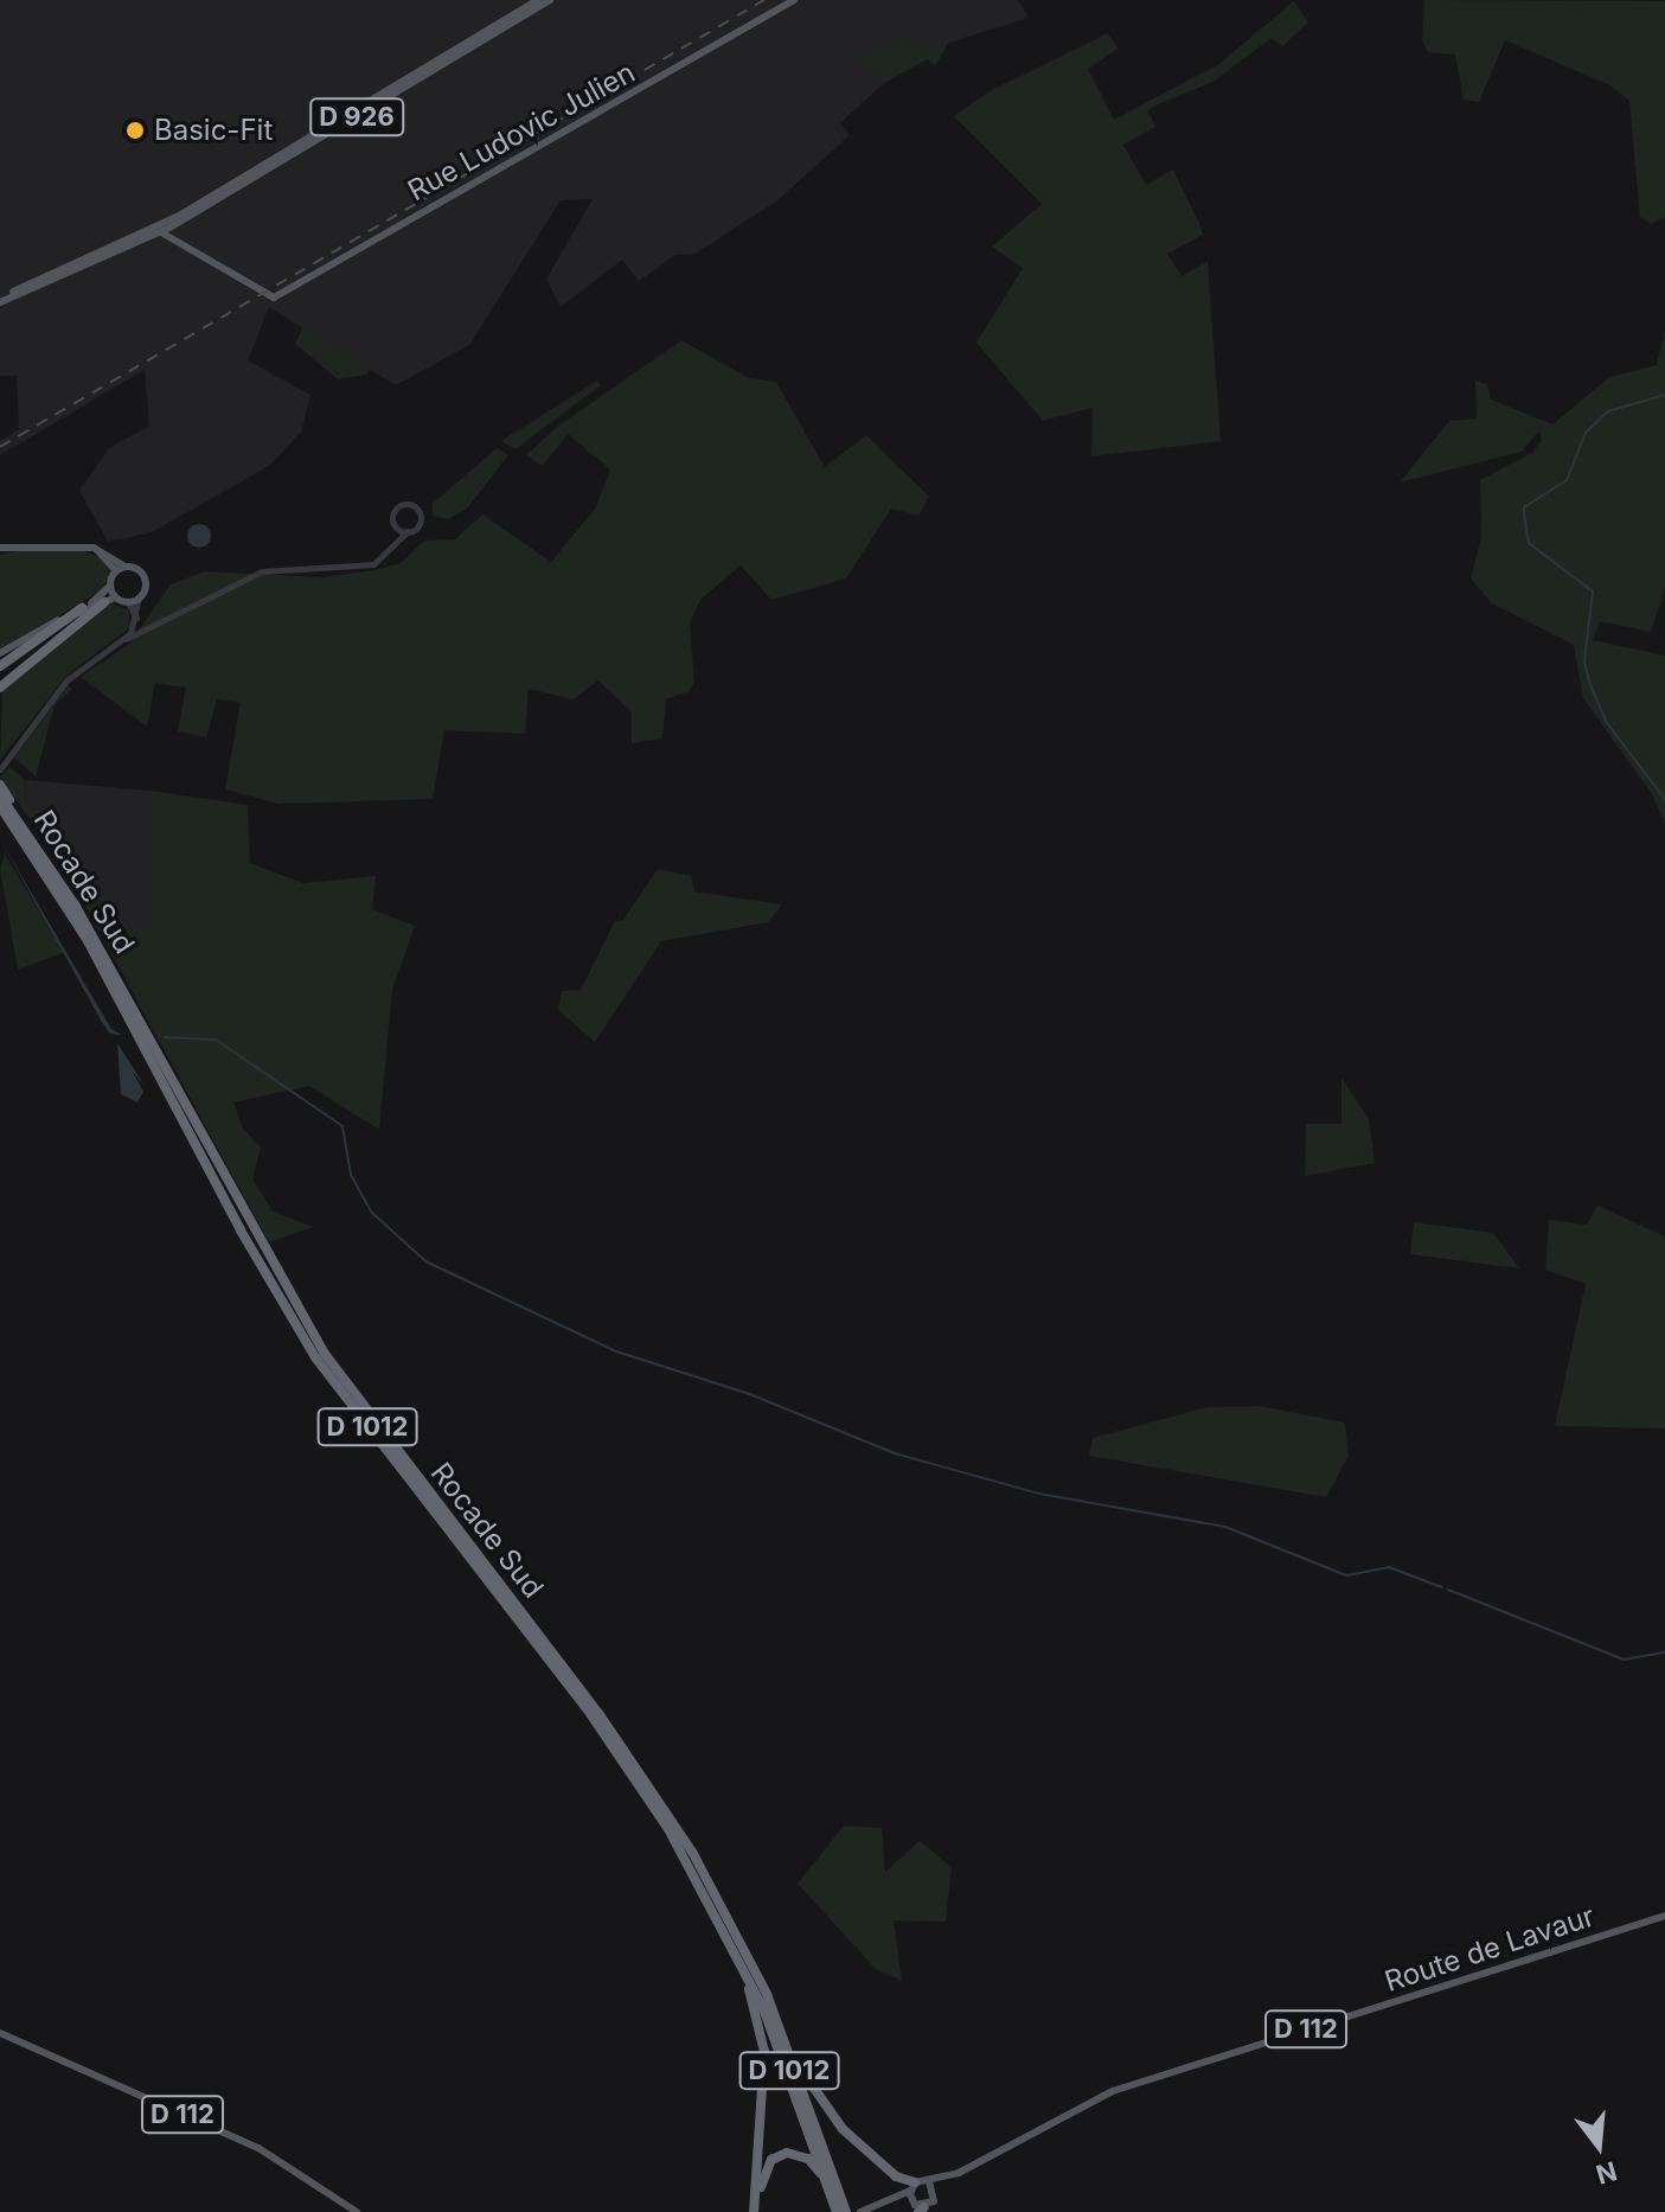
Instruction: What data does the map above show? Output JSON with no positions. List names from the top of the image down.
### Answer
{
  "streets": {
    "highway": ["Rocade Sud", "D 1012"],
    "main road": [
      "D 926",
      "Rue Ludovic Julien",
      "Route de Lavaur",
      "D 112"
    ]
  },
  "crossings": [
    ["Route de Lavaur", "D 112"]
  ],
  "places": ["Basic-Fit"],
  "north": "bottom"
}
